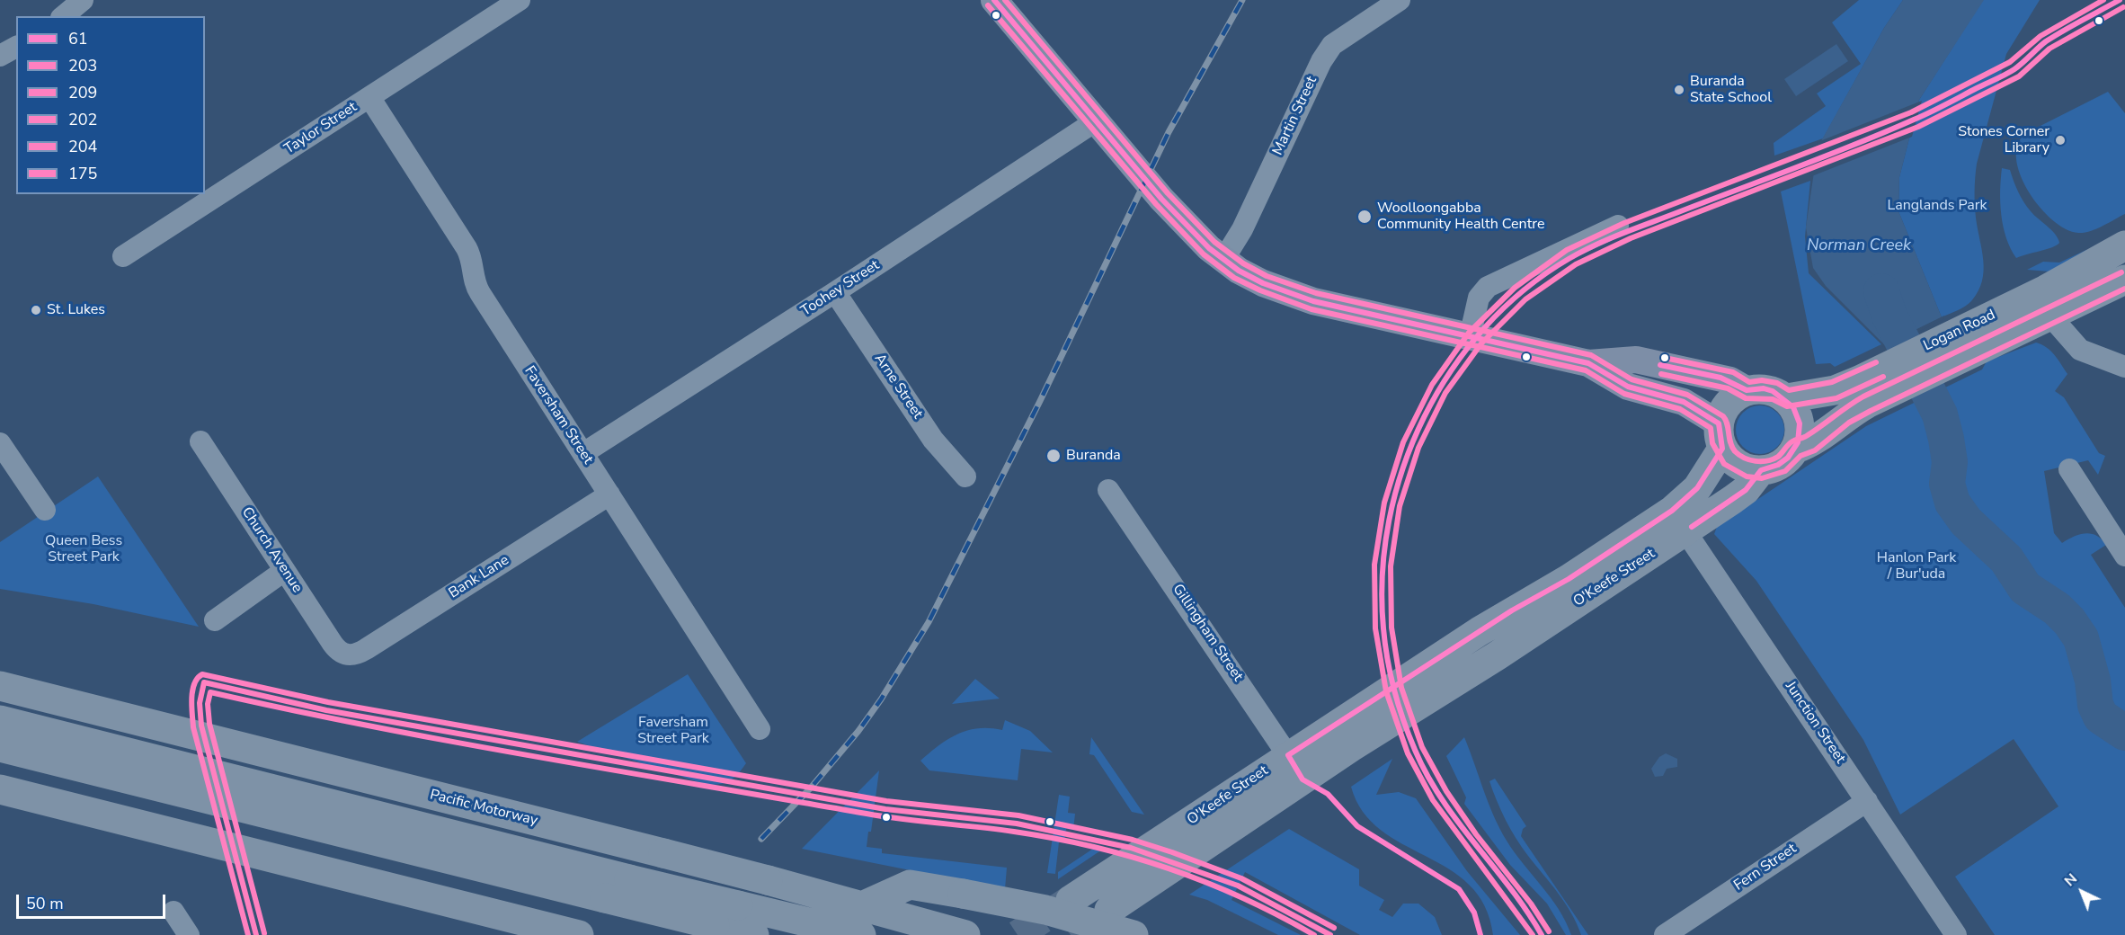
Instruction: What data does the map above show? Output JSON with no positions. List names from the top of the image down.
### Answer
{
  "streets": {
    "highway": ["Logan Road", "O'Keefe Street", "Pacific Motorway"],
    "street": [
      "Martin Street",
      "Taylor Street",
      "Toohey Street",
      "Arne Street",
      "Faversham Street",
      "Church Avenue",
      "Bank Lane",
      "Gillingham Street",
      "Junction Street",
      "Fern Street"
    ]
  },
  "crossings": [
    ["Taylor Street", "Faversham Street"],
    ["Toohey Street", "Arne Street"],
    ["Toohey Street", "Faversham Street"],
    ["Logan Road", "O'Keefe Street"],
    ["Faversham Street", "Bank Lane"],
    ["Church Avenue", "Bank Lane"],
    ["O'Keefe Street", "Gillingham Street"],
    ["O'Keefe Street", "Junction Street"],
    ["Junction Street", "Fern Street"]
  ],
  "water": ["Norman Creek"],
  "parks": [
    "Langlands Park",
    "Queen Bess Street Park",
    "Hanlon Park / Bur'uda",
    "Faversham Street Park"
  ],
  "places": [
    "Buranda State School",
    "Stones Corner Library",
    "Woolloongabba Community Health Centre",
    "St. Lukes",
    "Buranda"
  ],
  "lines": [
    "transit line 61",
    "transit line 209",
    "transit line 175",
    "transit line 204",
    "transit line 203",
    "transit line 202"
  ],
  "legend": [
    "61",
    "203",
    "209",
    "202",
    "204",
    "175"
  ],
  "scale_bar": "50 m",
  "north": "top left"
}
